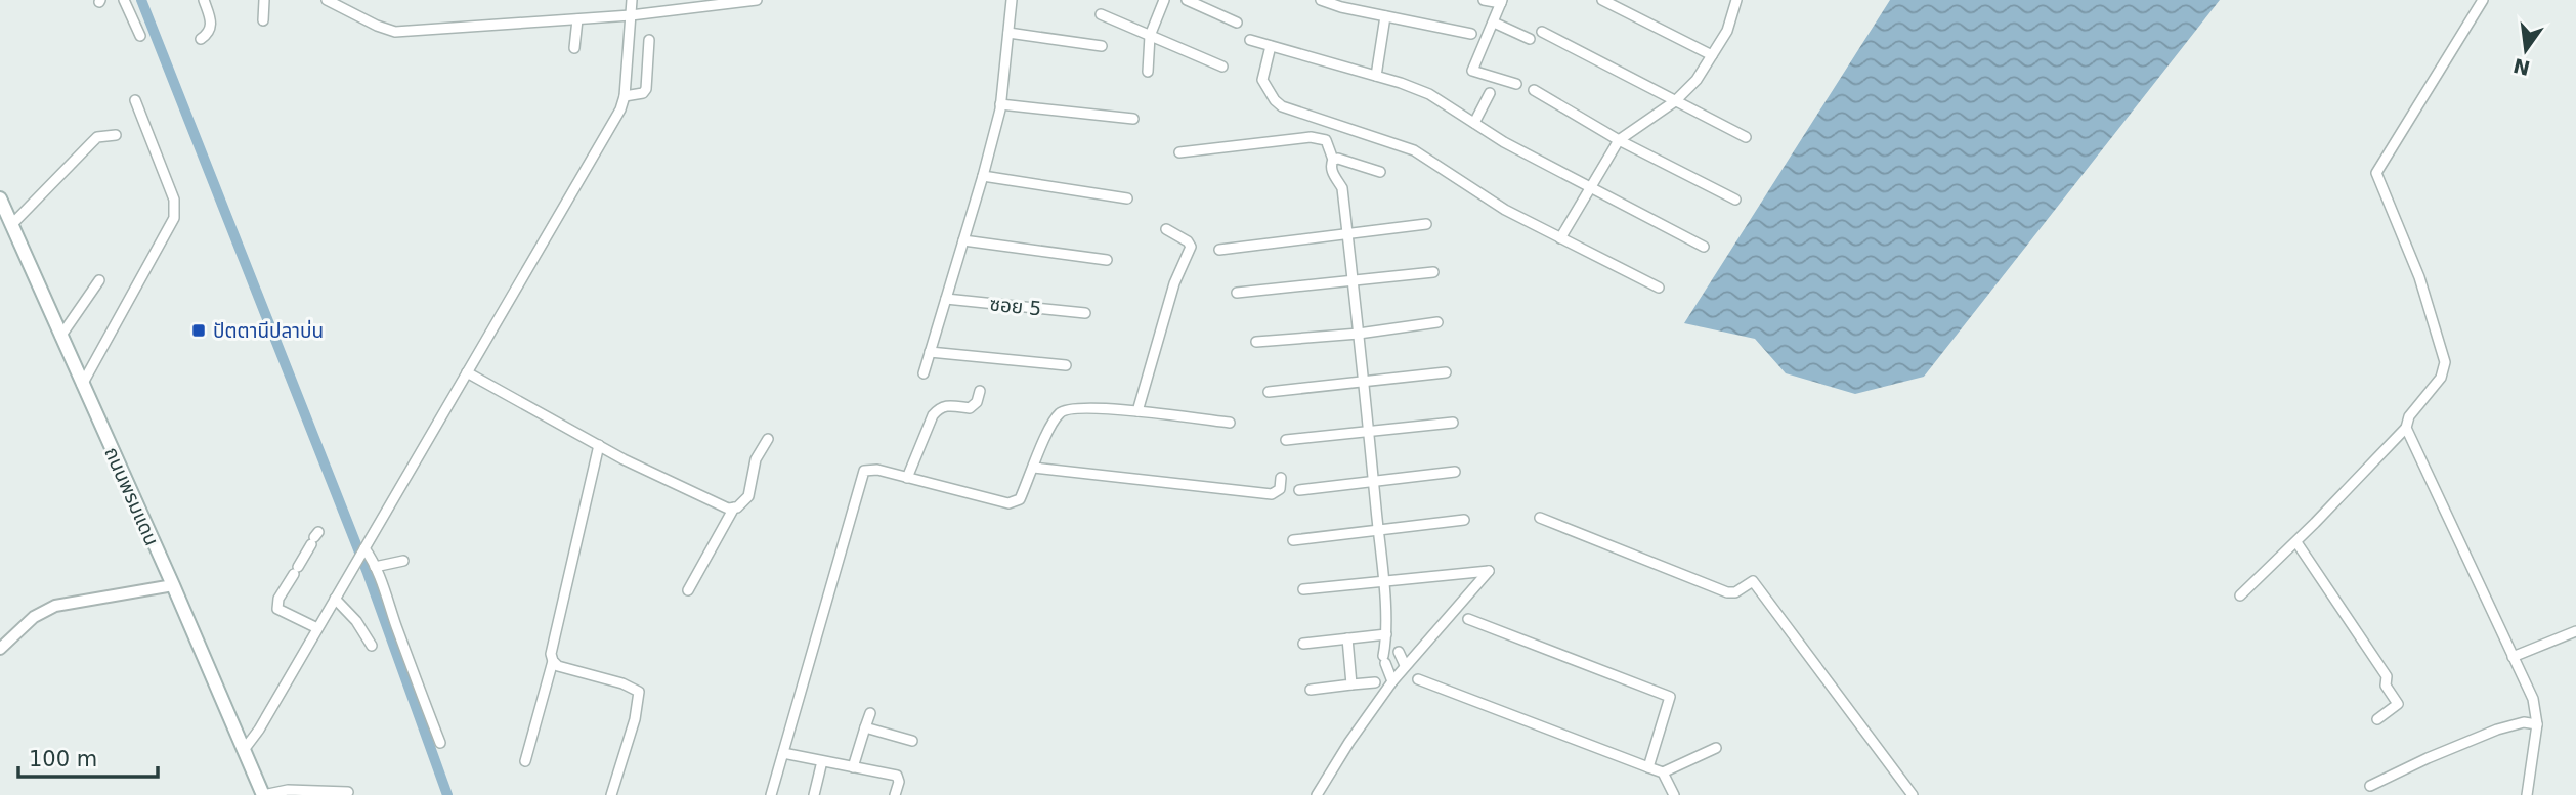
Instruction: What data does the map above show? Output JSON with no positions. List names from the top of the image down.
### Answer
{
  "streets": {
    "main road": ["ถนนพรมแดน"],
    "street": ["ซอย 5"]
  },
  "places": {
    "transit": ["ปัตตานีปลาบ่น"]
  },
  "scale_bar": "100 m",
  "north": "bottom"
}
